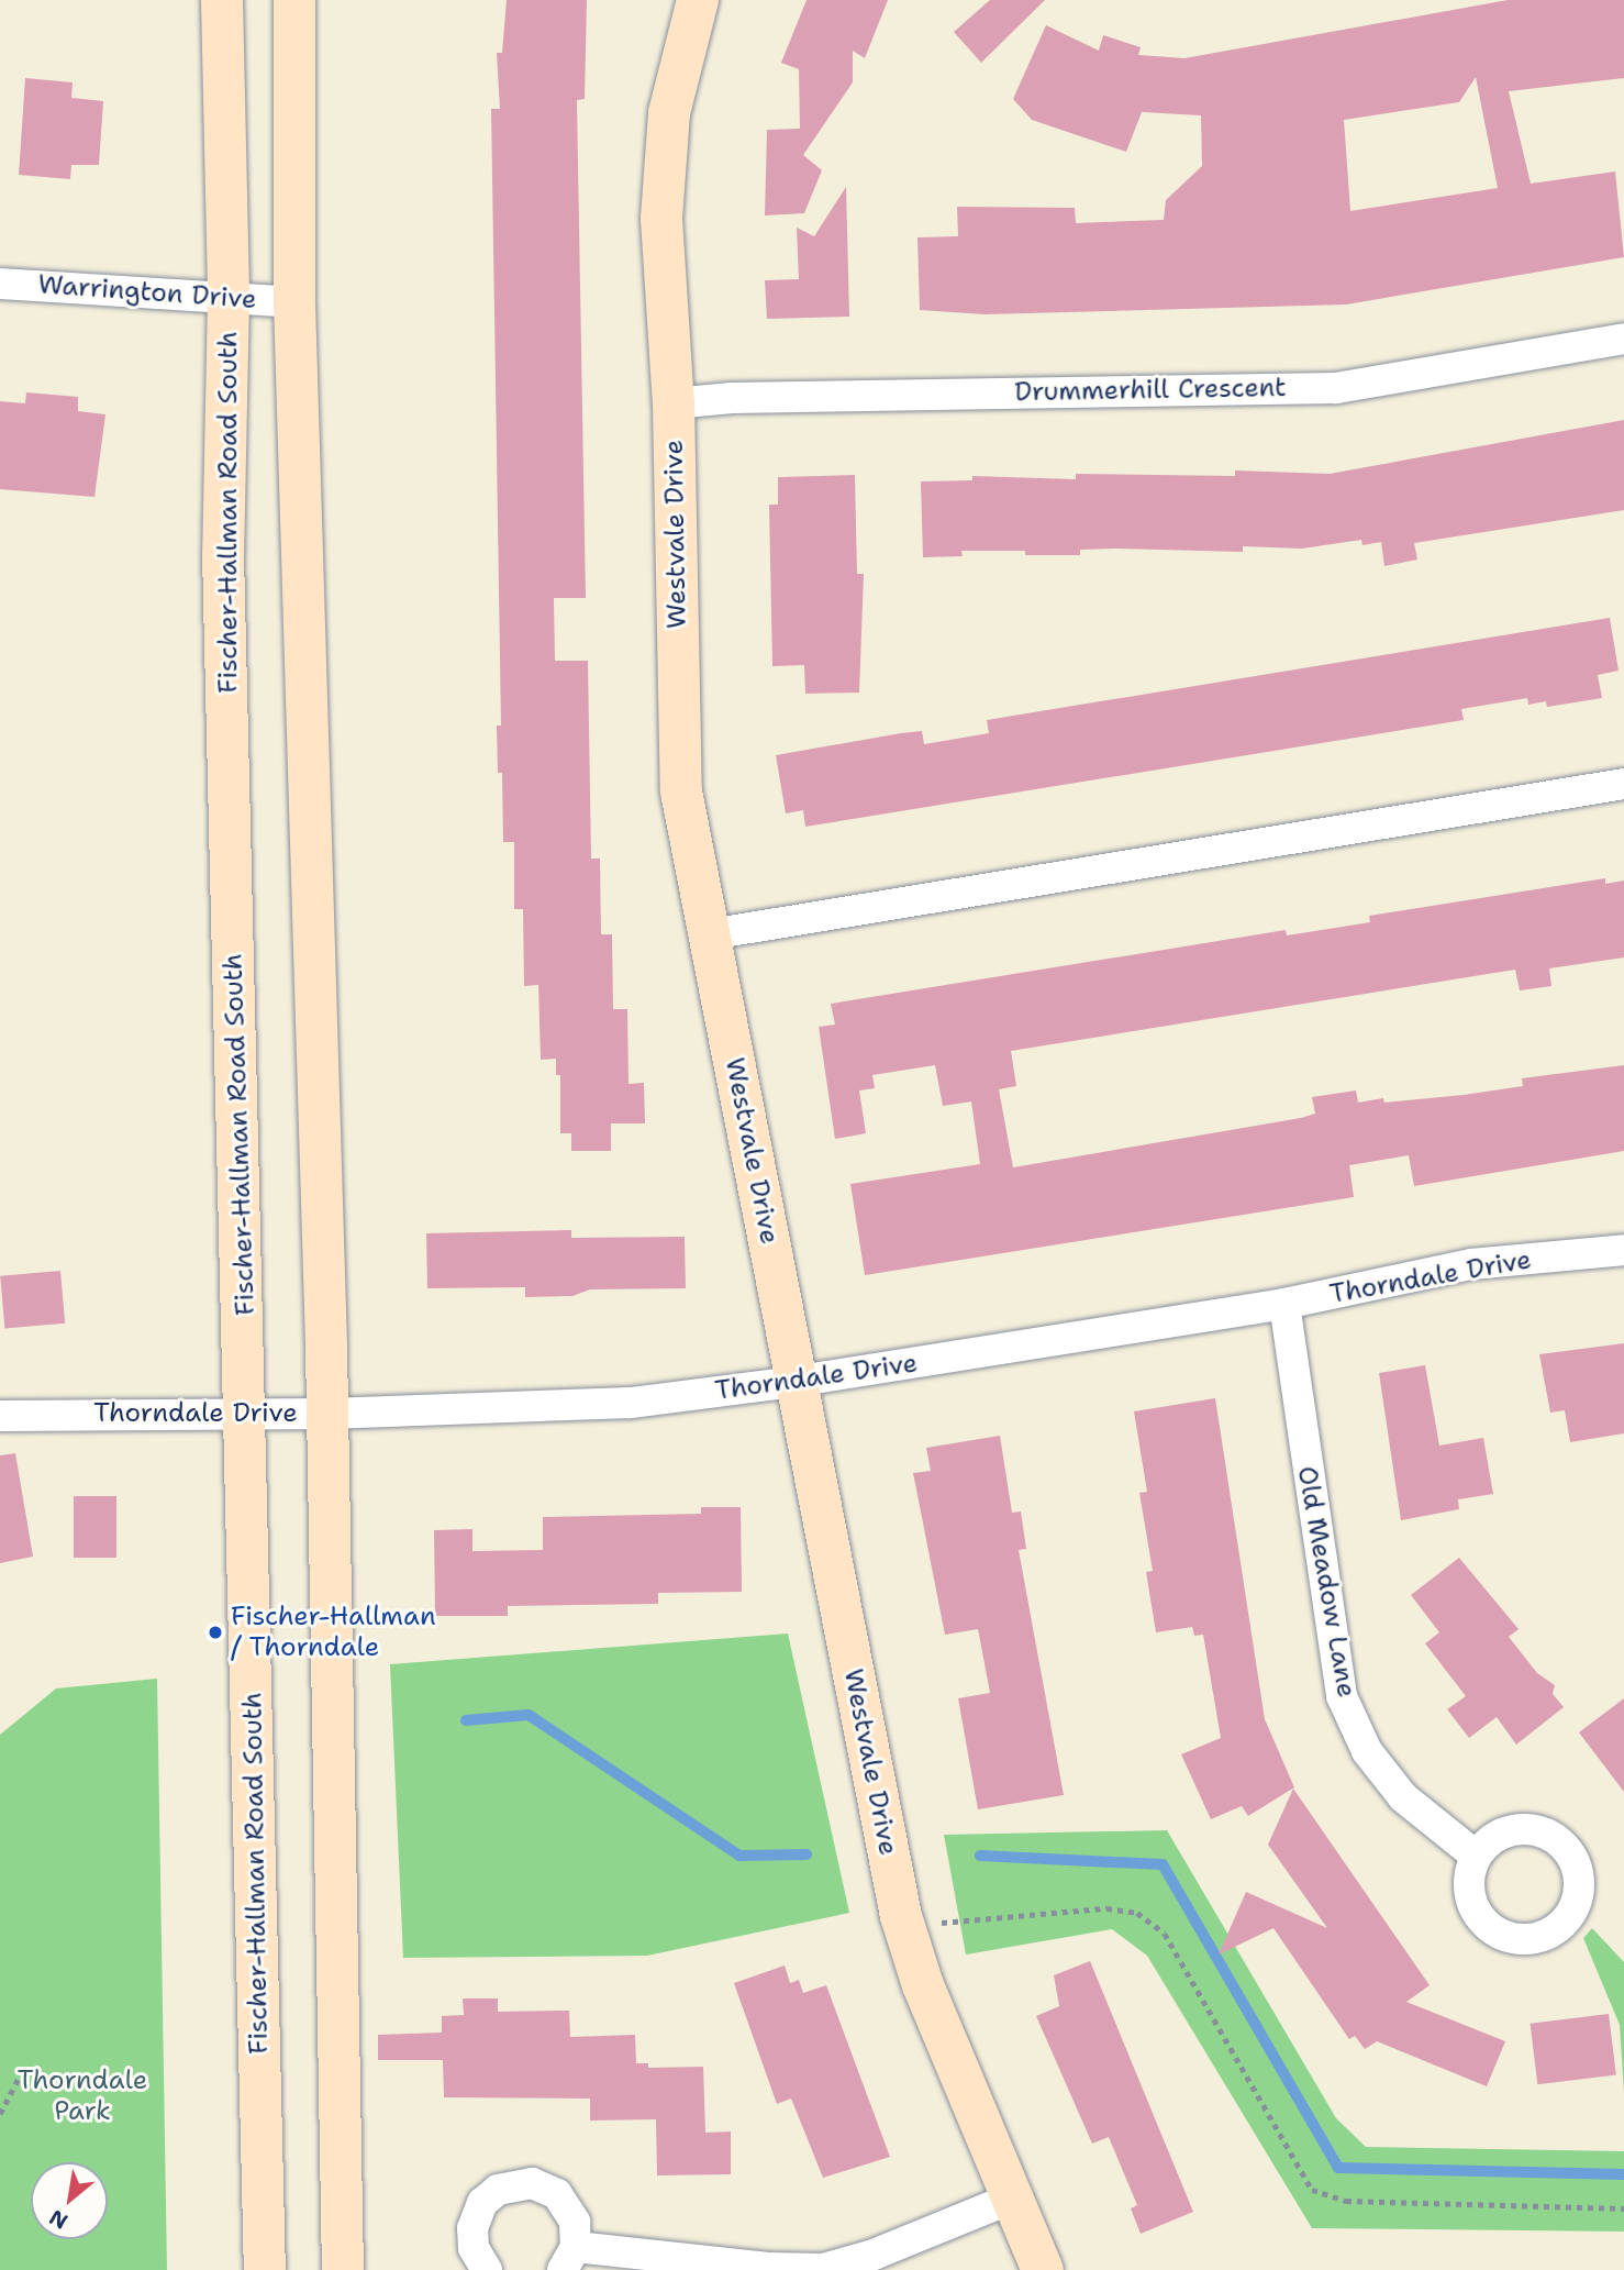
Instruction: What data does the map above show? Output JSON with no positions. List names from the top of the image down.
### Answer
{
  "streets": {
    "main road": ["Fischer-Hallman Road South", "Westvale Drive"],
    "street": [
      "Warrington Drive",
      "Drummerhill Crescent",
      "Thorndale Drive",
      "Old Meadow Lane"
    ]
  },
  "crossings": [
    ["Warrington Drive", "Fischer-Hallman Road South"],
    ["Drummerhill Crescent", "Westvale Drive"],
    ["Fischer-Hallman Road South", "Thorndale Drive"],
    ["Westvale Drive", "Thorndale Drive"],
    ["Thorndale Drive", "Old Meadow Lane"]
  ],
  "parks": ["Thorndale Park"],
  "places": ["Fischer-Hallman / Thorndale"],
  "north": "bottom left"
}
